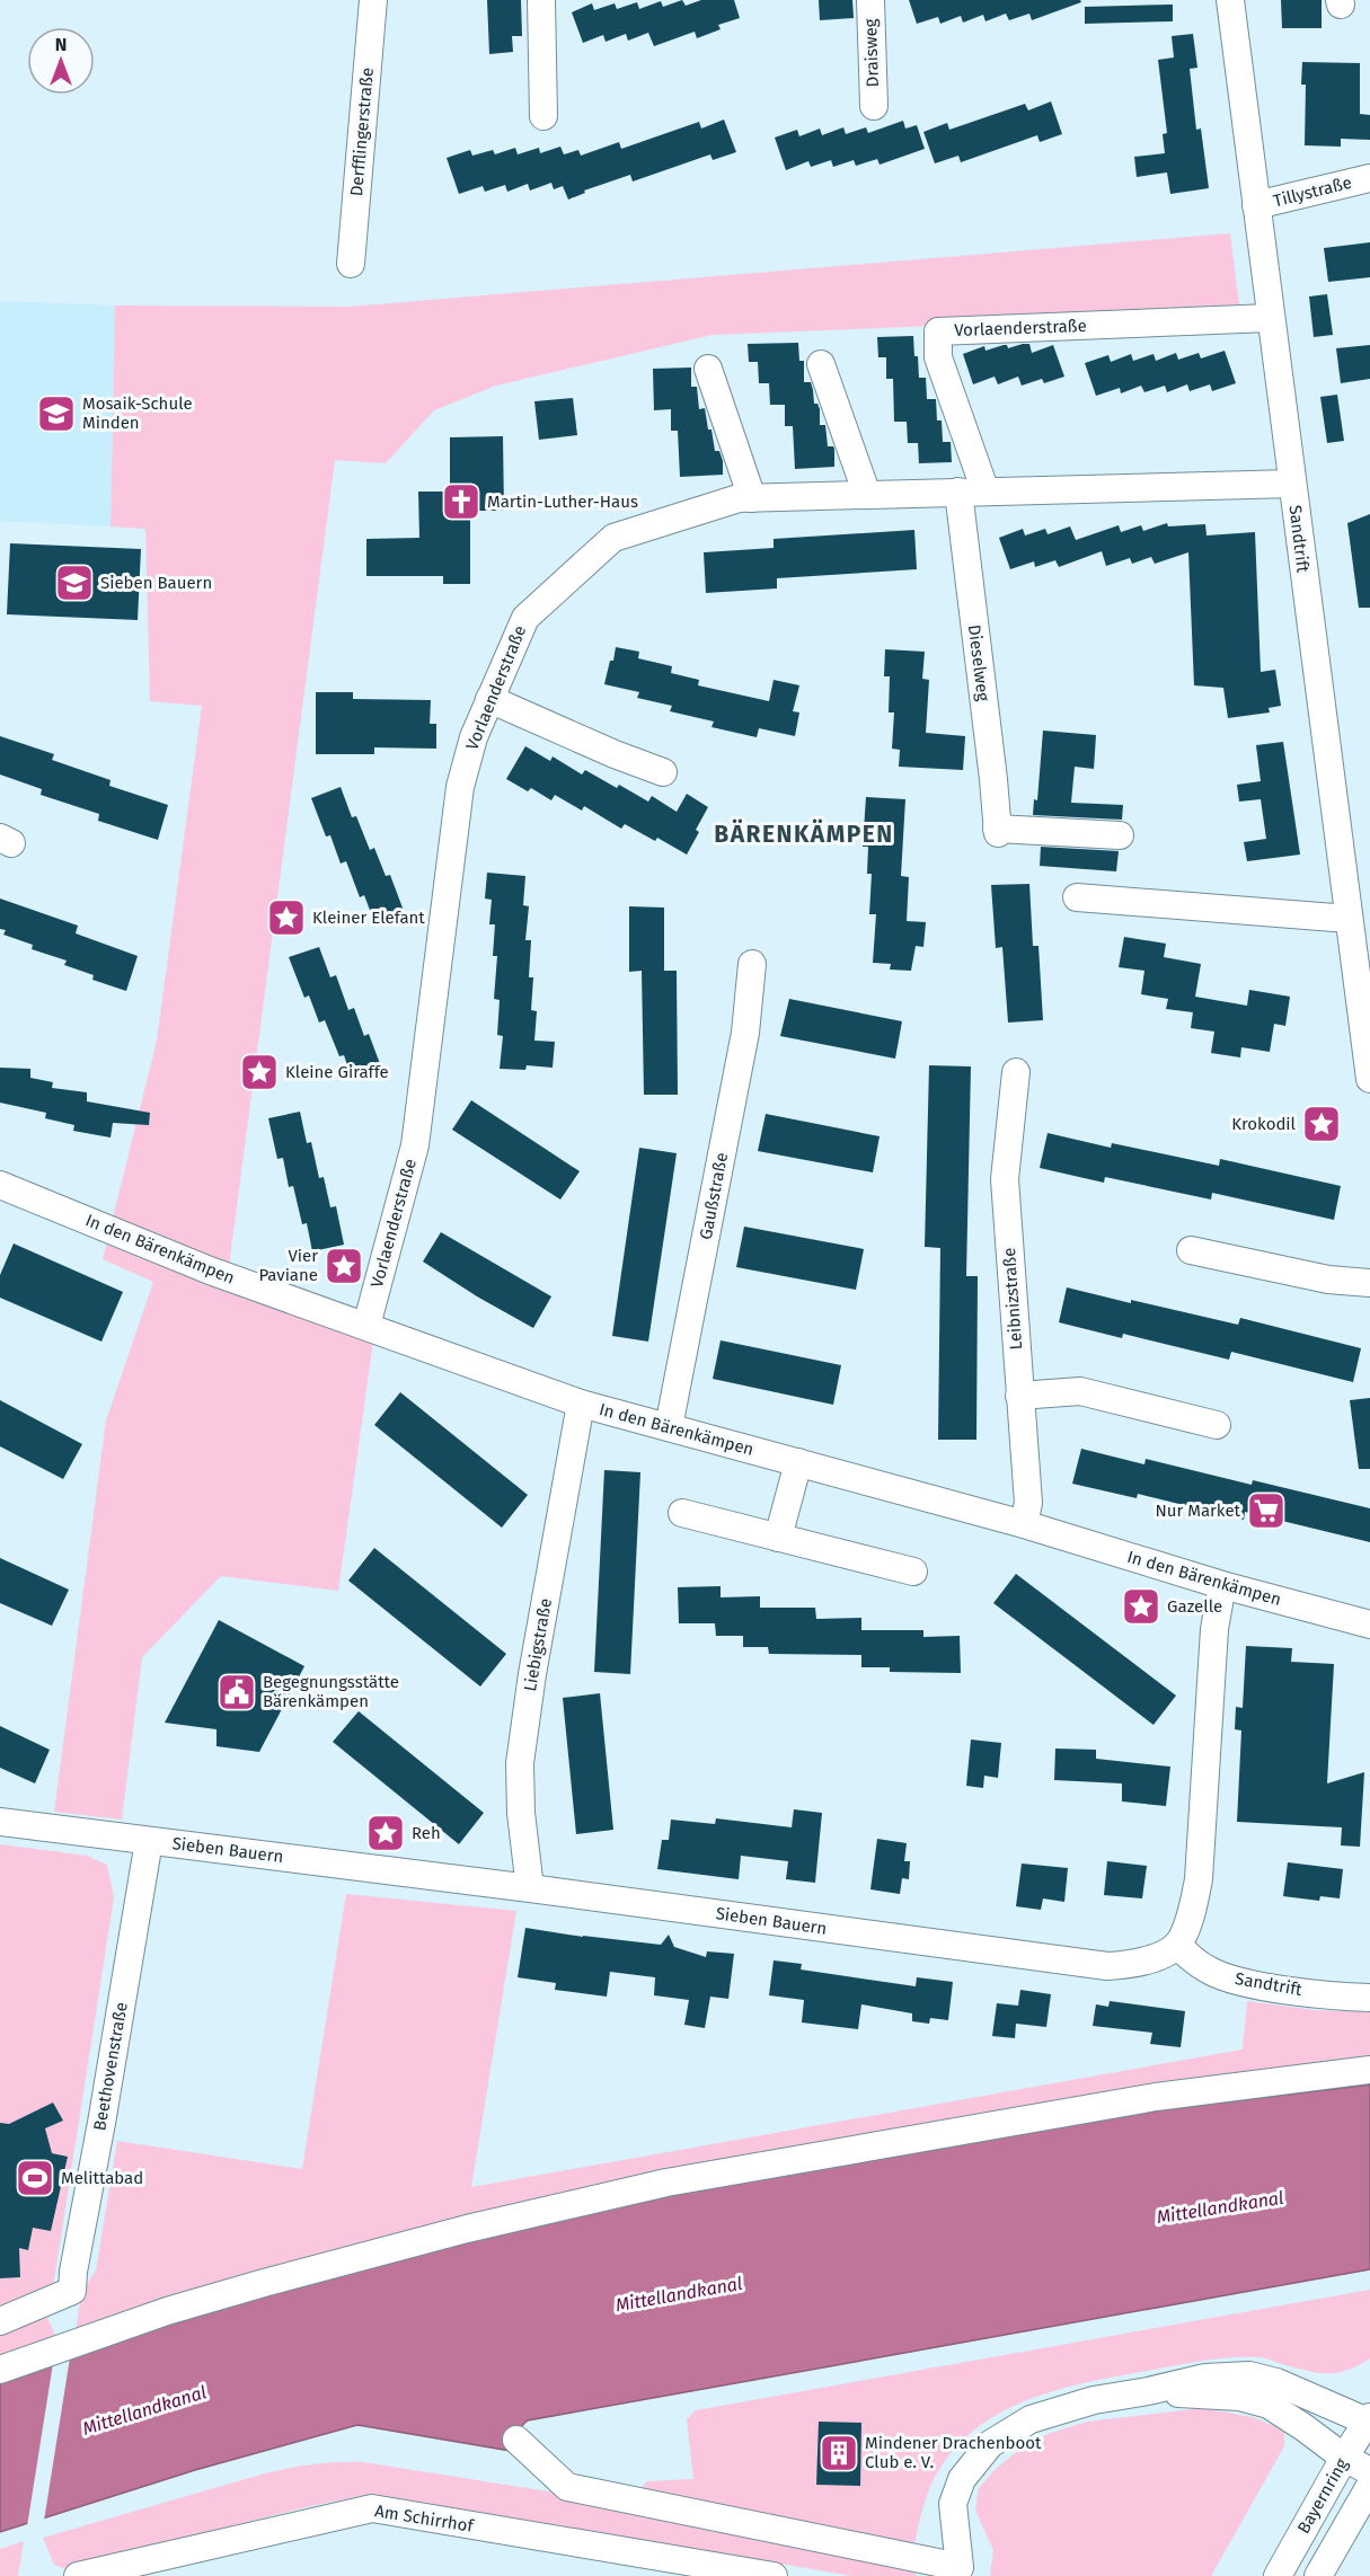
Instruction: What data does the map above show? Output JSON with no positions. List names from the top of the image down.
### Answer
{
  "streets": {
    "street": [
      "Draisweg",
      "Derfflingerstraße",
      "Tillystraße",
      "Vorlaenderstraße",
      "Sandtrift",
      "Dieselweg",
      "Gaußstraße",
      "In den Bärenkämpen",
      "Leibnizstraße",
      "Liebigstraße",
      "Sieben Bauern",
      "Beethovenstraße",
      "Bayernring",
      "Am Schirrhof"
    ]
  },
  "crossings": [
    ["Tillystraße", "Sandtrift"],
    ["Vorlaenderstraße", "Sandtrift"],
    ["Vorlaenderstraße", "Dieselweg"],
    ["Vorlaenderstraße", "In den Bärenkämpen"],
    ["Sandtrift", "Sieben Bauern"],
    ["Gaußstraße", "In den Bärenkämpen"],
    ["In den Bärenkämpen", "Leibnizstraße"],
    ["In den Bärenkämpen", "Liebigstraße"],
    ["Liebigstraße", "Sieben Bauern"],
    ["Sieben Bauern", "Beethovenstraße"]
  ],
  "districts": ["BÄRENKÄMPEN"],
  "water": ["Mittellandkanal"],
  "places": {
    "school or university": ["Mosaik-Schule Minden", "Sieben Bauern"],
    "church": ["Martin-Luther-Haus"],
    "place": [
      "Kleiner Elefant",
      "Kleine Giraffe",
      "Krokodil",
      "Vier Paviane",
      "Gazelle",
      "Reh"
    ],
    "supermarket": ["Nur Market"],
    "public building": ["Begegnungsstätte Bärenkämpen"],
    "sports": ["Melittabad"],
    "building": ["Mindener Drachenboot Club e. V."]
  },
  "north": "top"
}
